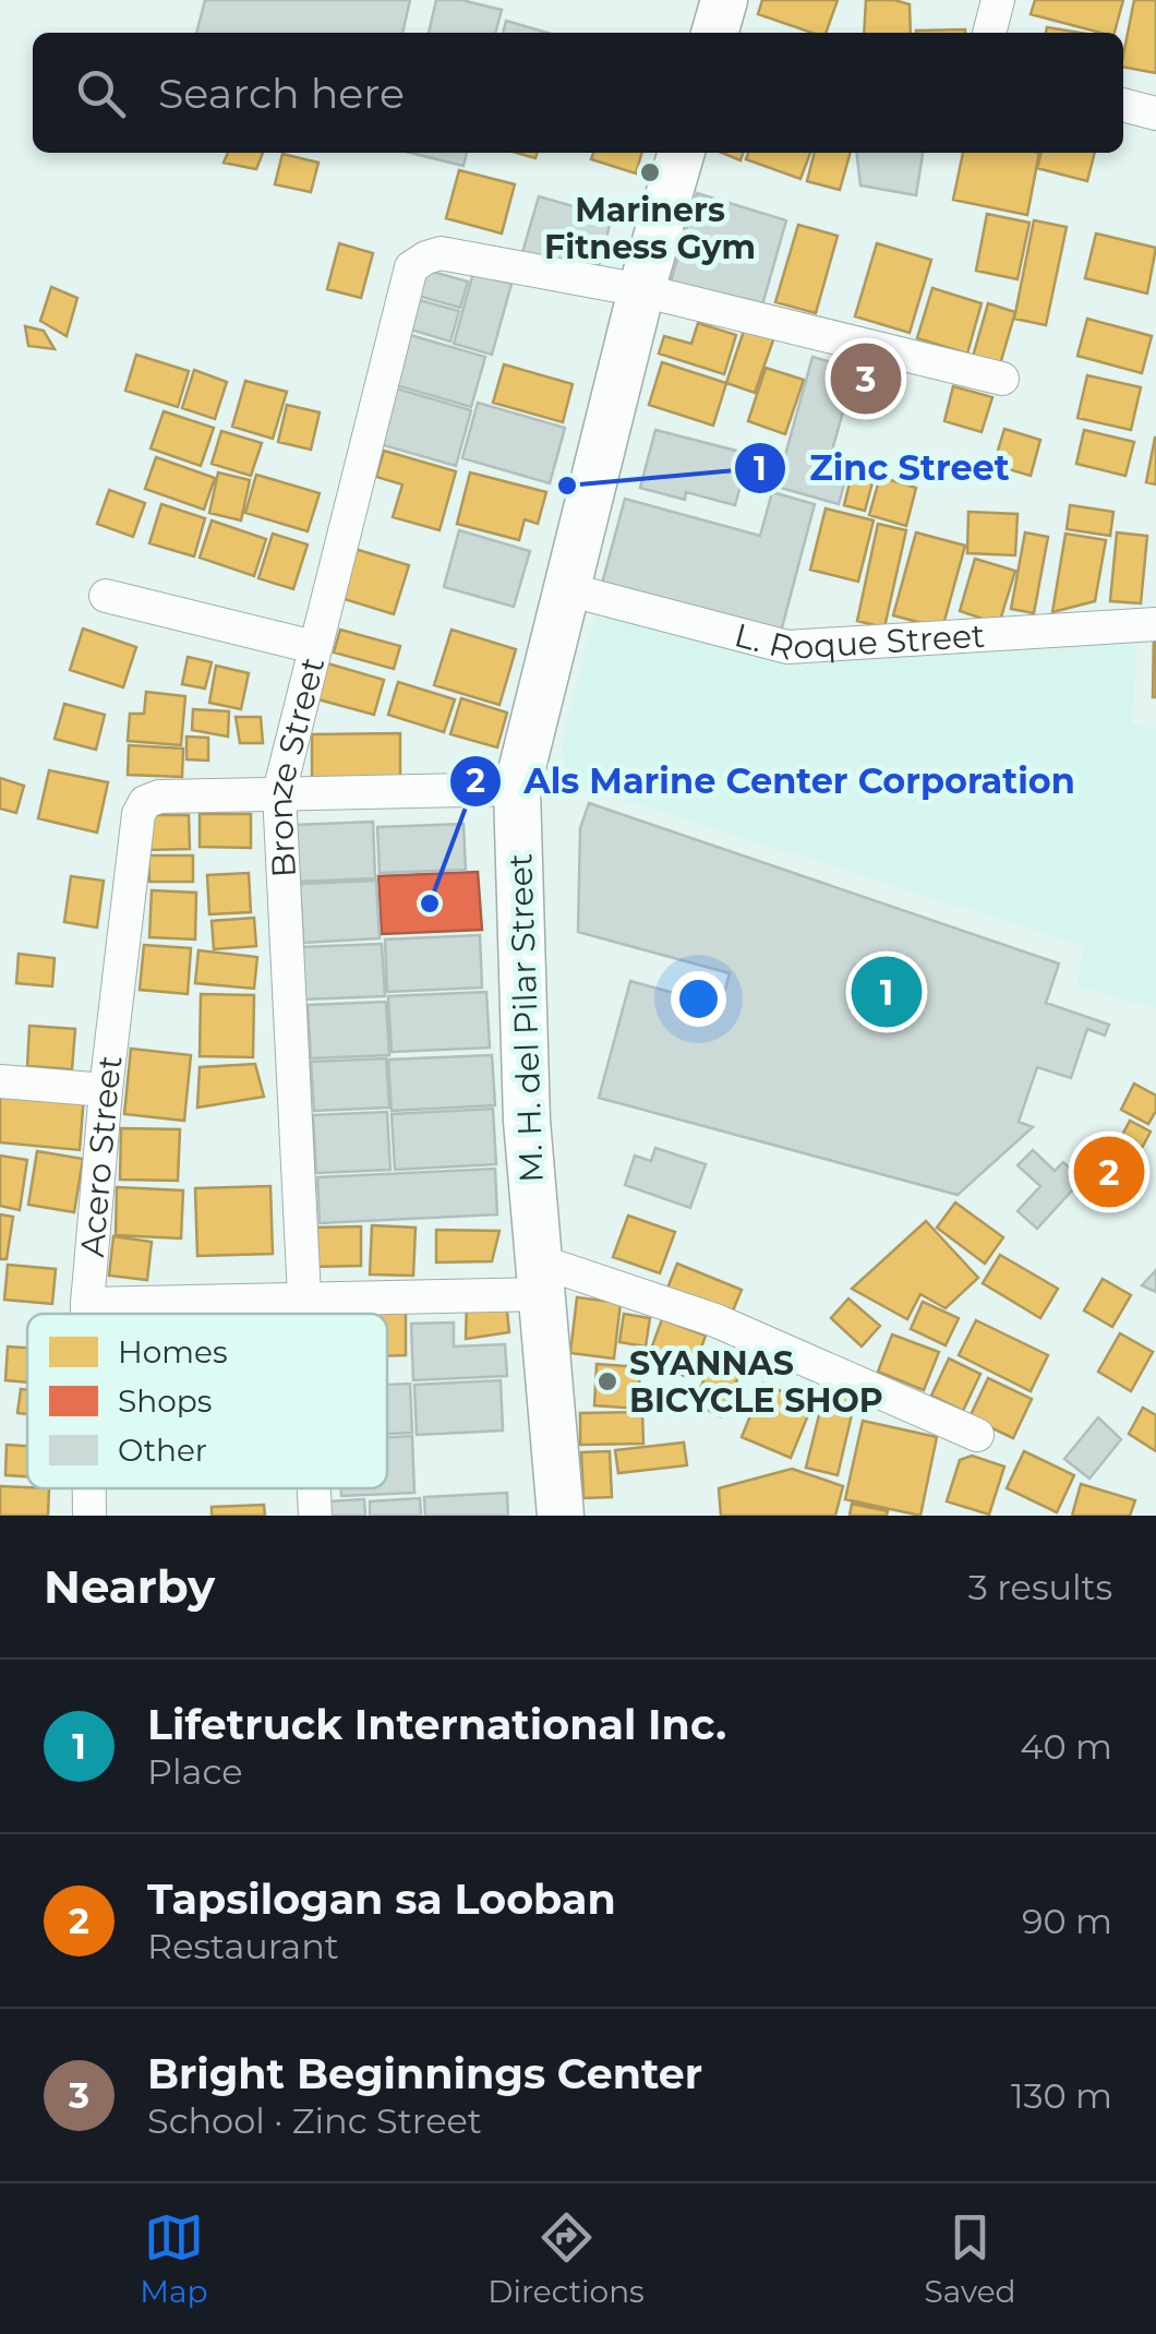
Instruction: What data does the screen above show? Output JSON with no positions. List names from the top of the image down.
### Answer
{
  "streets": {
    "main road": ["M. H. del Pilar Street"],
    "street": ["L. Roque Street", "Bronze Street", "Acero Street"]
  },
  "crossings": [
    ["L. Roque Street", "M. H. del Pilar Street"],
    ["Bronze Street", "M. H. del Pilar Street"],
    ["Bronze Street", "Acero Street"]
  ],
  "places": [
    "Mariners Fitness Gym",
    "Zinc Street",
    "Als Marine Center Corporation",
    "SYANNAS BICYCLE SHOP"
  ],
  "legend": ["Homes", "Shops", "Other"],
  "page": {
    "search": "Search here",
    "pins": ["3", "1", "2"],
    "heading": ["Nearby", "3 results"],
    "list": [
      {
        "mark": "1",
        "name": "Lifetruck International Inc.",
        "note": "Place",
        "value": "40 m"
      },
      {
        "mark": "2",
        "name": "Tapsilogan sa Looban",
        "note": "Restaurant",
        "value": "90 m"
      },
      {
        "mark": "3",
        "name": "Bright Beginnings Center",
        "note": "School · Zinc Street",
        "value": "130 m"
      }
    ],
    "nav": ["Map", "Directions", "Saved"]
  }
}
